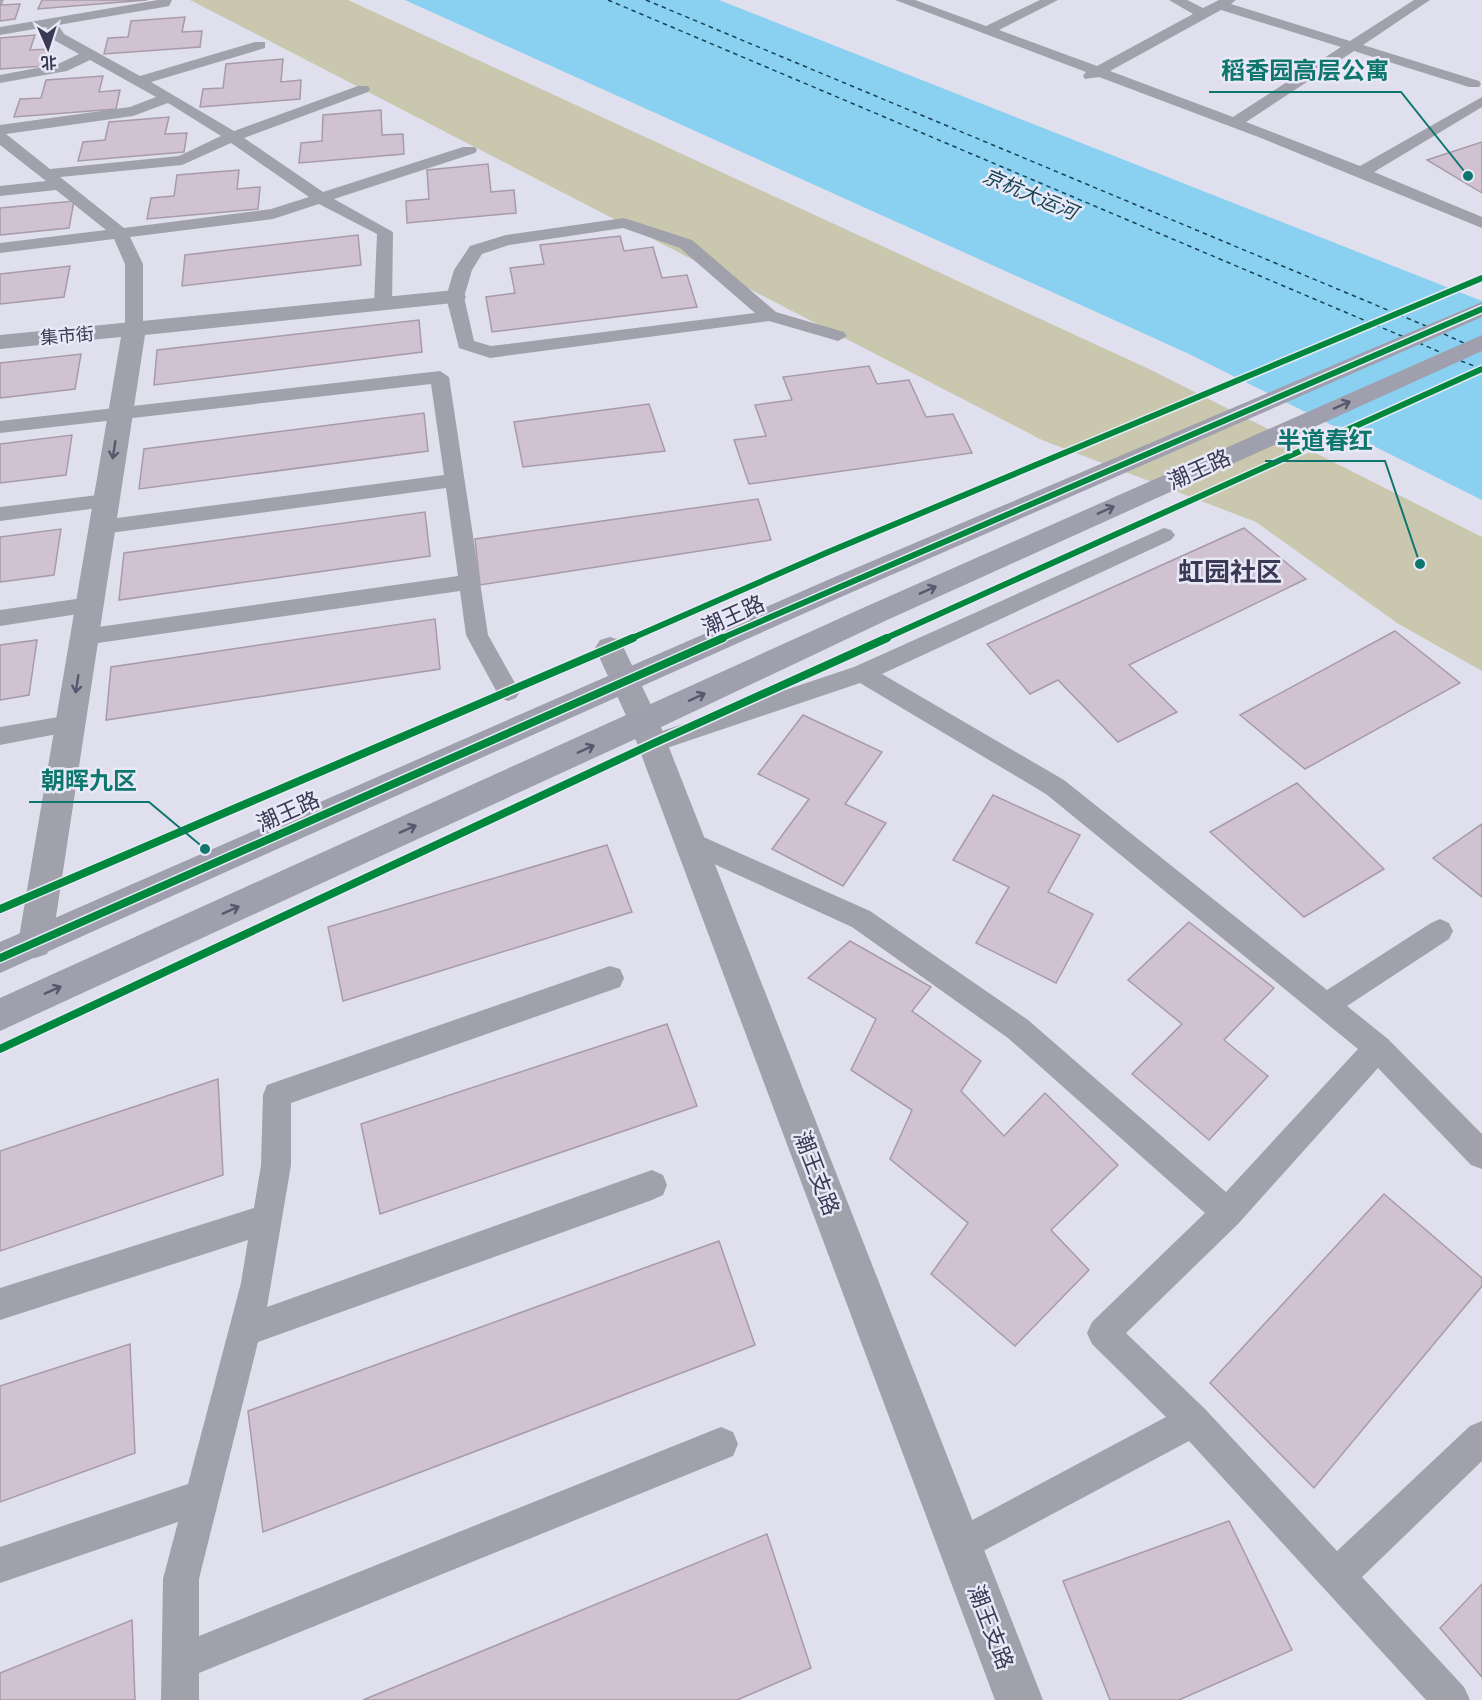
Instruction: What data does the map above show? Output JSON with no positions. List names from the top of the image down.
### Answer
{
  "streets": {
    "main road": ["潮王路"],
    "street": ["集市街", "潮王支路"]
  },
  "crossings": [
    ["潮王路", "潮王支路"]
  ],
  "districts": ["虹园社区"],
  "water": ["京杭大运河"],
  "places": ["稻香园高层公寓", "半道春红", "朝晖九区"],
  "north": "bottom"
}
